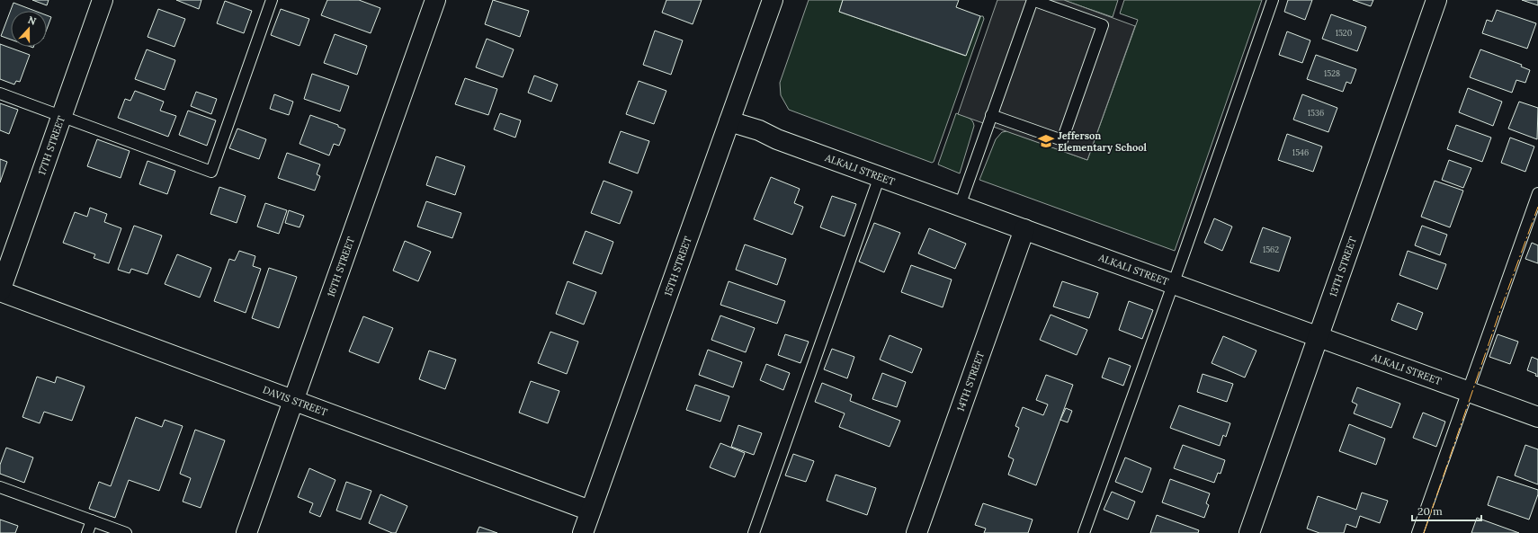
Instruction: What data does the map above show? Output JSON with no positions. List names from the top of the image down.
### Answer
{
  "streets": {
    "street": [
      "17TH STREET",
      "ALKALI STREET",
      "15TH STREET",
      "13TH STREET",
      "16TH STREET",
      "14TH STREET",
      "DAVIS STREET"
    ]
  },
  "crossings": [
    ["17TH STREET", "DAVIS STREET"],
    ["ALKALI STREET", "15TH STREET"],
    ["ALKALI STREET", "13TH STREET"],
    ["ALKALI STREET", "14TH STREET"],
    ["15TH STREET", "DAVIS STREET"],
    ["16TH STREET", "DAVIS STREET"]
  ],
  "places": {
    "school or university": ["Jefferson Elementary School"]
  },
  "house_numbers": [
    "1520",
    "1528",
    "1536",
    "1546",
    "1562"
  ],
  "scale_bar": "20 m",
  "north": "top"
}
